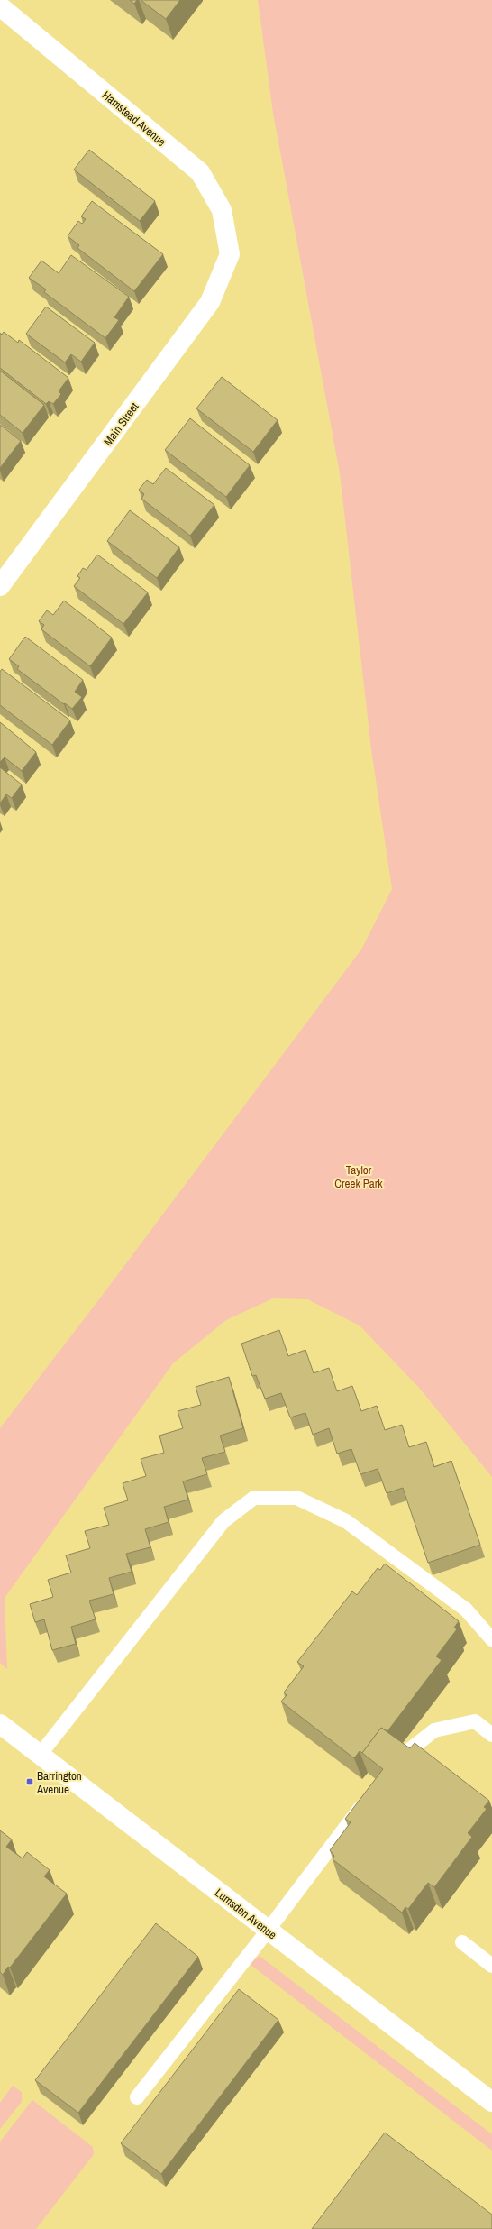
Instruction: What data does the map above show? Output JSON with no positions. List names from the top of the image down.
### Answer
{
  "streets": {
    "street": ["Hamstead Avenue", "Main Street", "Lumsden Avenue"]
  },
  "crossings": [
    ["Hamstead Avenue", "Main Street"]
  ],
  "parks": ["Taylor Creek Park"],
  "places": {
    "transit": ["Barrington Avenue"]
  }
}
